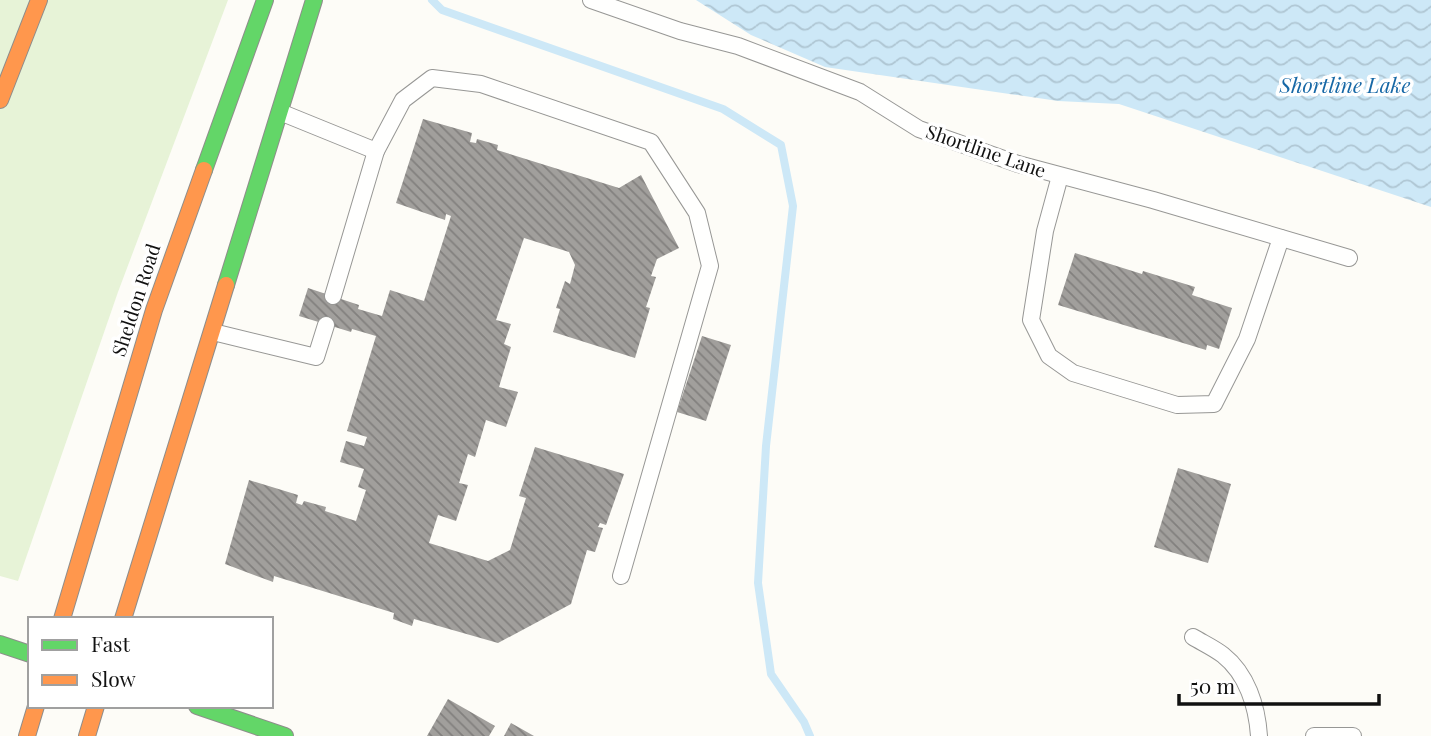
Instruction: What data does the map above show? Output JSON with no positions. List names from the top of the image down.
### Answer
{
  "streets": {
    "main road": ["Sheldon Road"],
    "lane": ["Shortline Lane"]
  },
  "water": ["Shortline Lake"],
  "legend": ["Fast", "Slow"],
  "scale_bar": "50 m"
}
